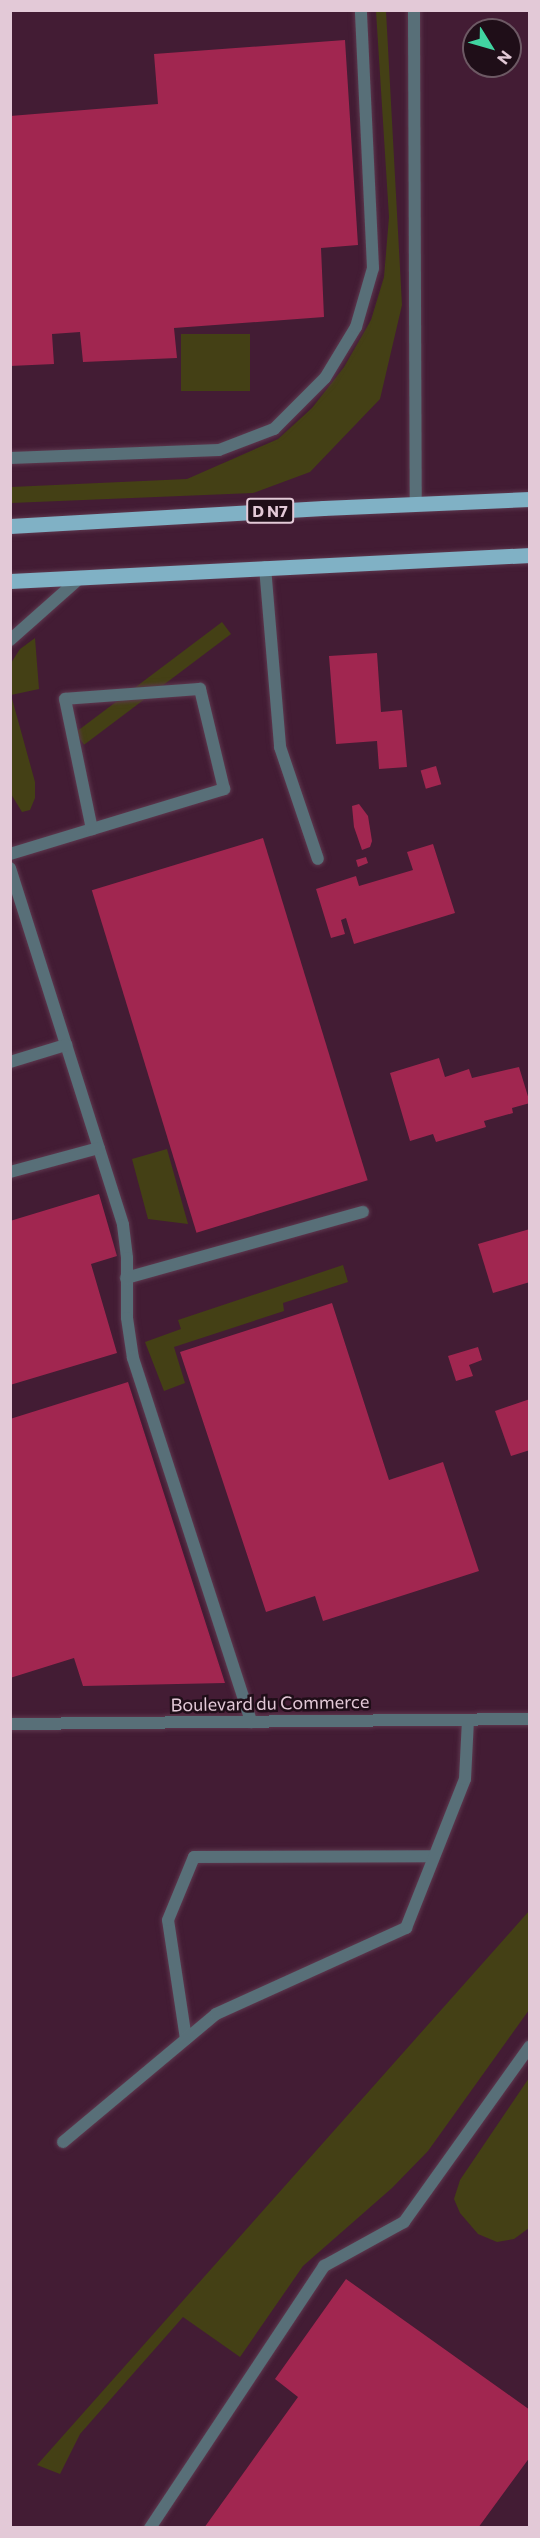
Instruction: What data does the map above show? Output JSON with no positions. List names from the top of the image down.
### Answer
{
  "streets": {
    "main road": ["D N7"],
    "street": ["Boulevard du Commerce"]
  },
  "north": "bottom right"
}
